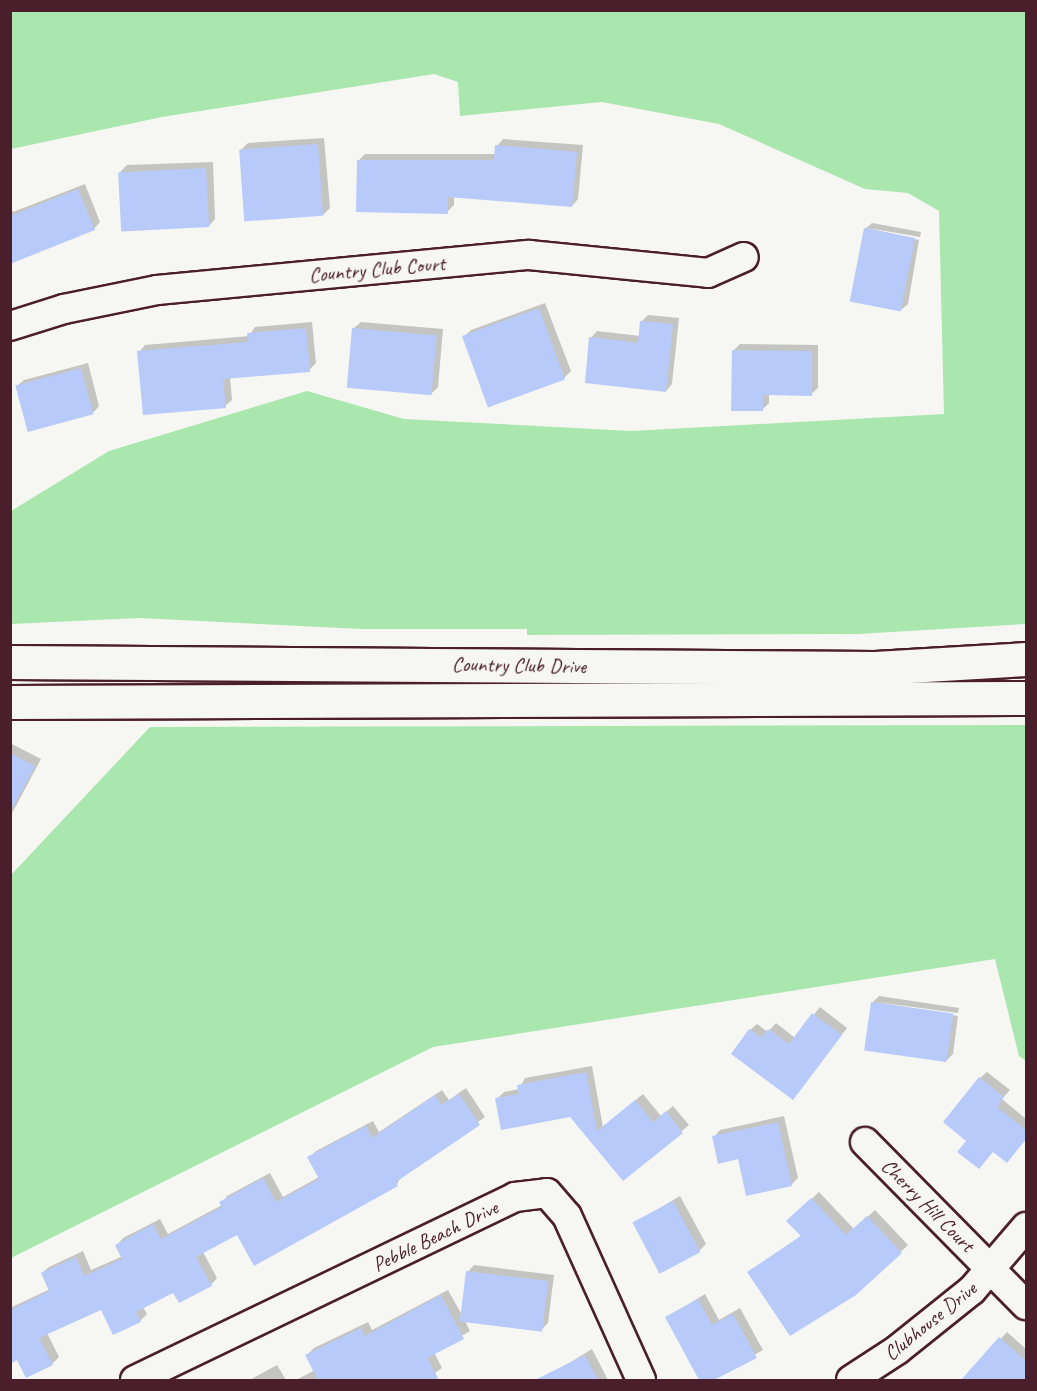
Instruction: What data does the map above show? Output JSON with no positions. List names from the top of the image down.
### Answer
{
  "streets": {
    "main road": ["Country Club Drive"],
    "street": [
      "Country Club Court",
      "Cherry Hill Court",
      "Pebble Beach Drive",
      "Clubhouse Drive"
    ]
  },
  "crossings": [
    ["Cherry Hill Court", "Clubhouse Drive"]
  ]
}
